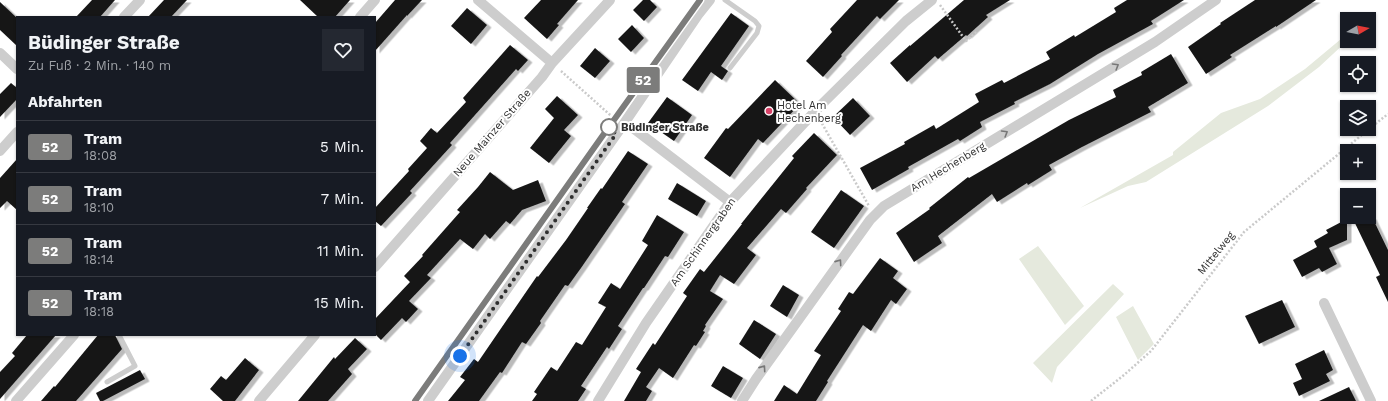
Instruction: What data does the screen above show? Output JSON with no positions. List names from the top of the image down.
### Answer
{
  "streets": {
    "street": ["Neue Mainzer Straße", "Am Hechenberg", "Am Schinnergraben"],
    "path": ["Mittelweg"]
  },
  "one_way": ["Am Hechenberg"],
  "places": ["Hotel Am Hechenberg", "Büdinger Straße"],
  "lines": ["tram line 52"],
  "north": "right",
  "page": {
    "on_map": "52",
    "map_buttons": ["+", "−"],
    "heading": [
      ["Büdinger Straße", "Zu Fuß · 2 Min. · 140 m"],
      "Abfahrten"
    ],
    "list": [
      {
        "mark": "52",
        "name": "Tram",
        "note": "18:08",
        "value": "5 Min."
      },
      {
        "mark": "52",
        "name": "Tram",
        "note": "18:10",
        "value": "7 Min."
      },
      {
        "mark": "52",
        "name": "Tram",
        "note": "18:14",
        "value": "11 Min."
      },
      {
        "mark": "52",
        "name": "Tram",
        "note": "18:18",
        "value": "15 Min."
      }
    ]
  }
}
